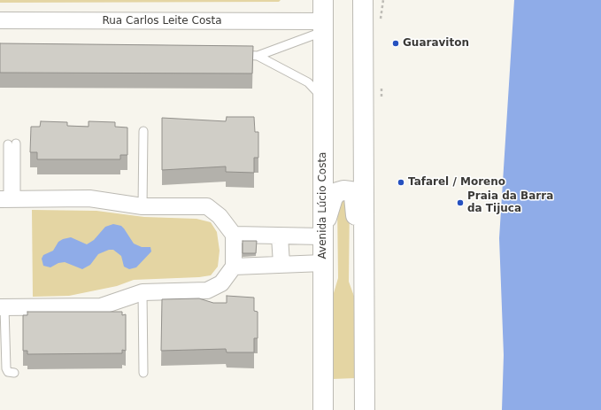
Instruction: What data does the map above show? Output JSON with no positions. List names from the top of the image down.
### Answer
{
  "streets": {
    "main road": ["Avenida Lúcio Costa"],
    "street": ["Rua Carlos Leite Costa"]
  },
  "crossings": [
    ["Rua Carlos Leite Costa", "Avenida Lúcio Costa"]
  ],
  "places": ["Guaraviton", "Tafarel / Moreno", "Praia da Barra da Tijuca"]
}
